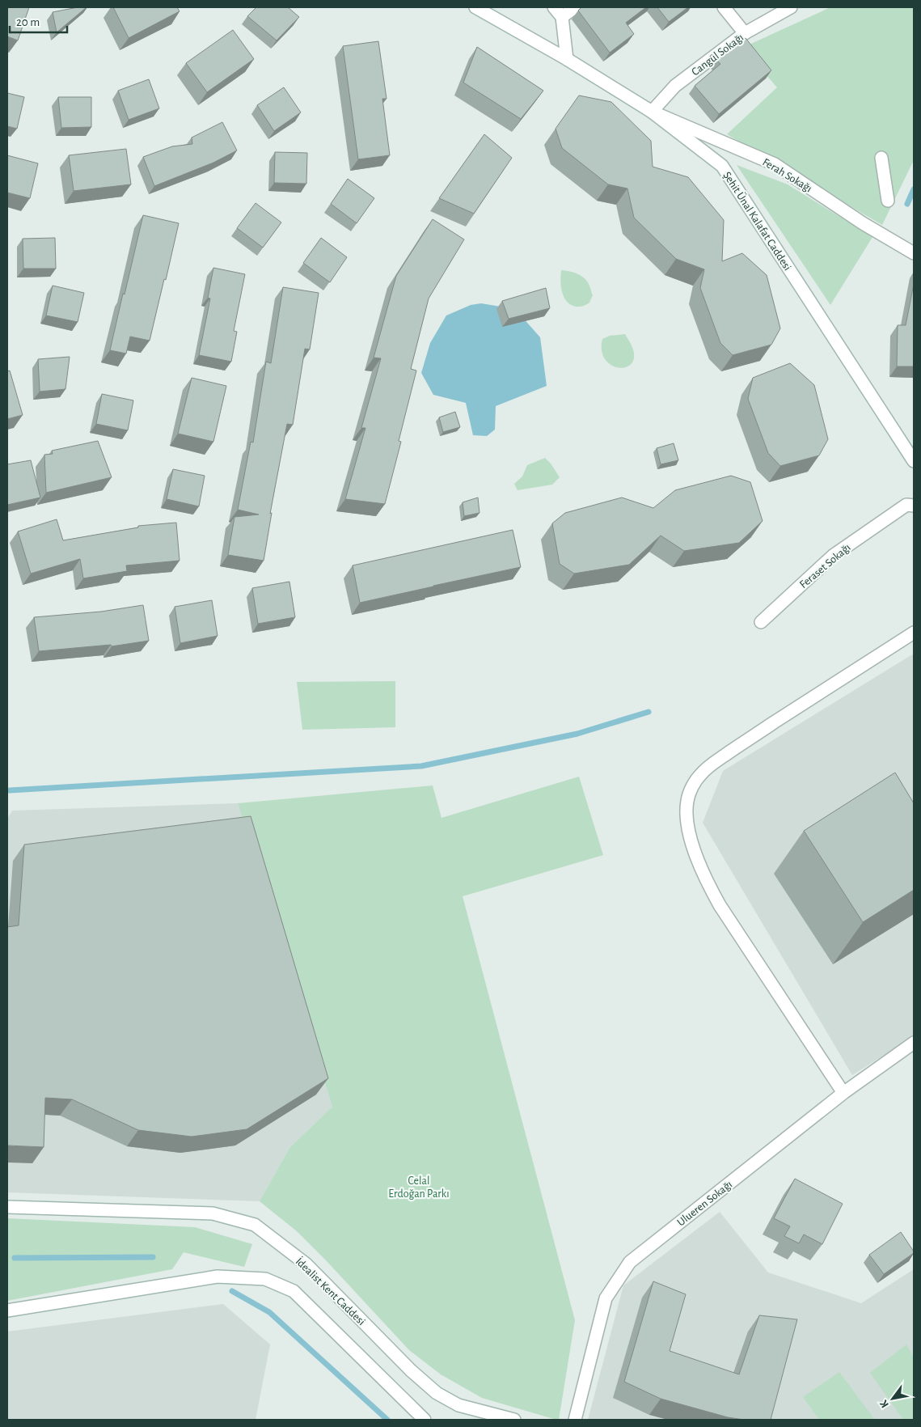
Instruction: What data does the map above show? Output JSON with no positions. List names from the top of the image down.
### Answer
{
  "streets": {
    "street": [
      "Cangül Sokağı",
      "Ferah Sokağı",
      "Şehit Ünal Kalafat Caddesi",
      "Feraset Sokağı",
      "Ulueren Sokağı",
      "İdealist Kent Caddesi"
    ]
  },
  "crossings": [
    ["Cangül Sokağı", "Ferah Sokağı"],
    ["Cangül Sokağı", "Şehit Ünal Kalafat Caddesi"],
    ["Ferah Sokağı", "Şehit Ünal Kalafat Caddesi"]
  ],
  "parks": ["Celal Erdoğan Parkı"],
  "scale_bar": "20 m",
  "north": "bottom left"
}
